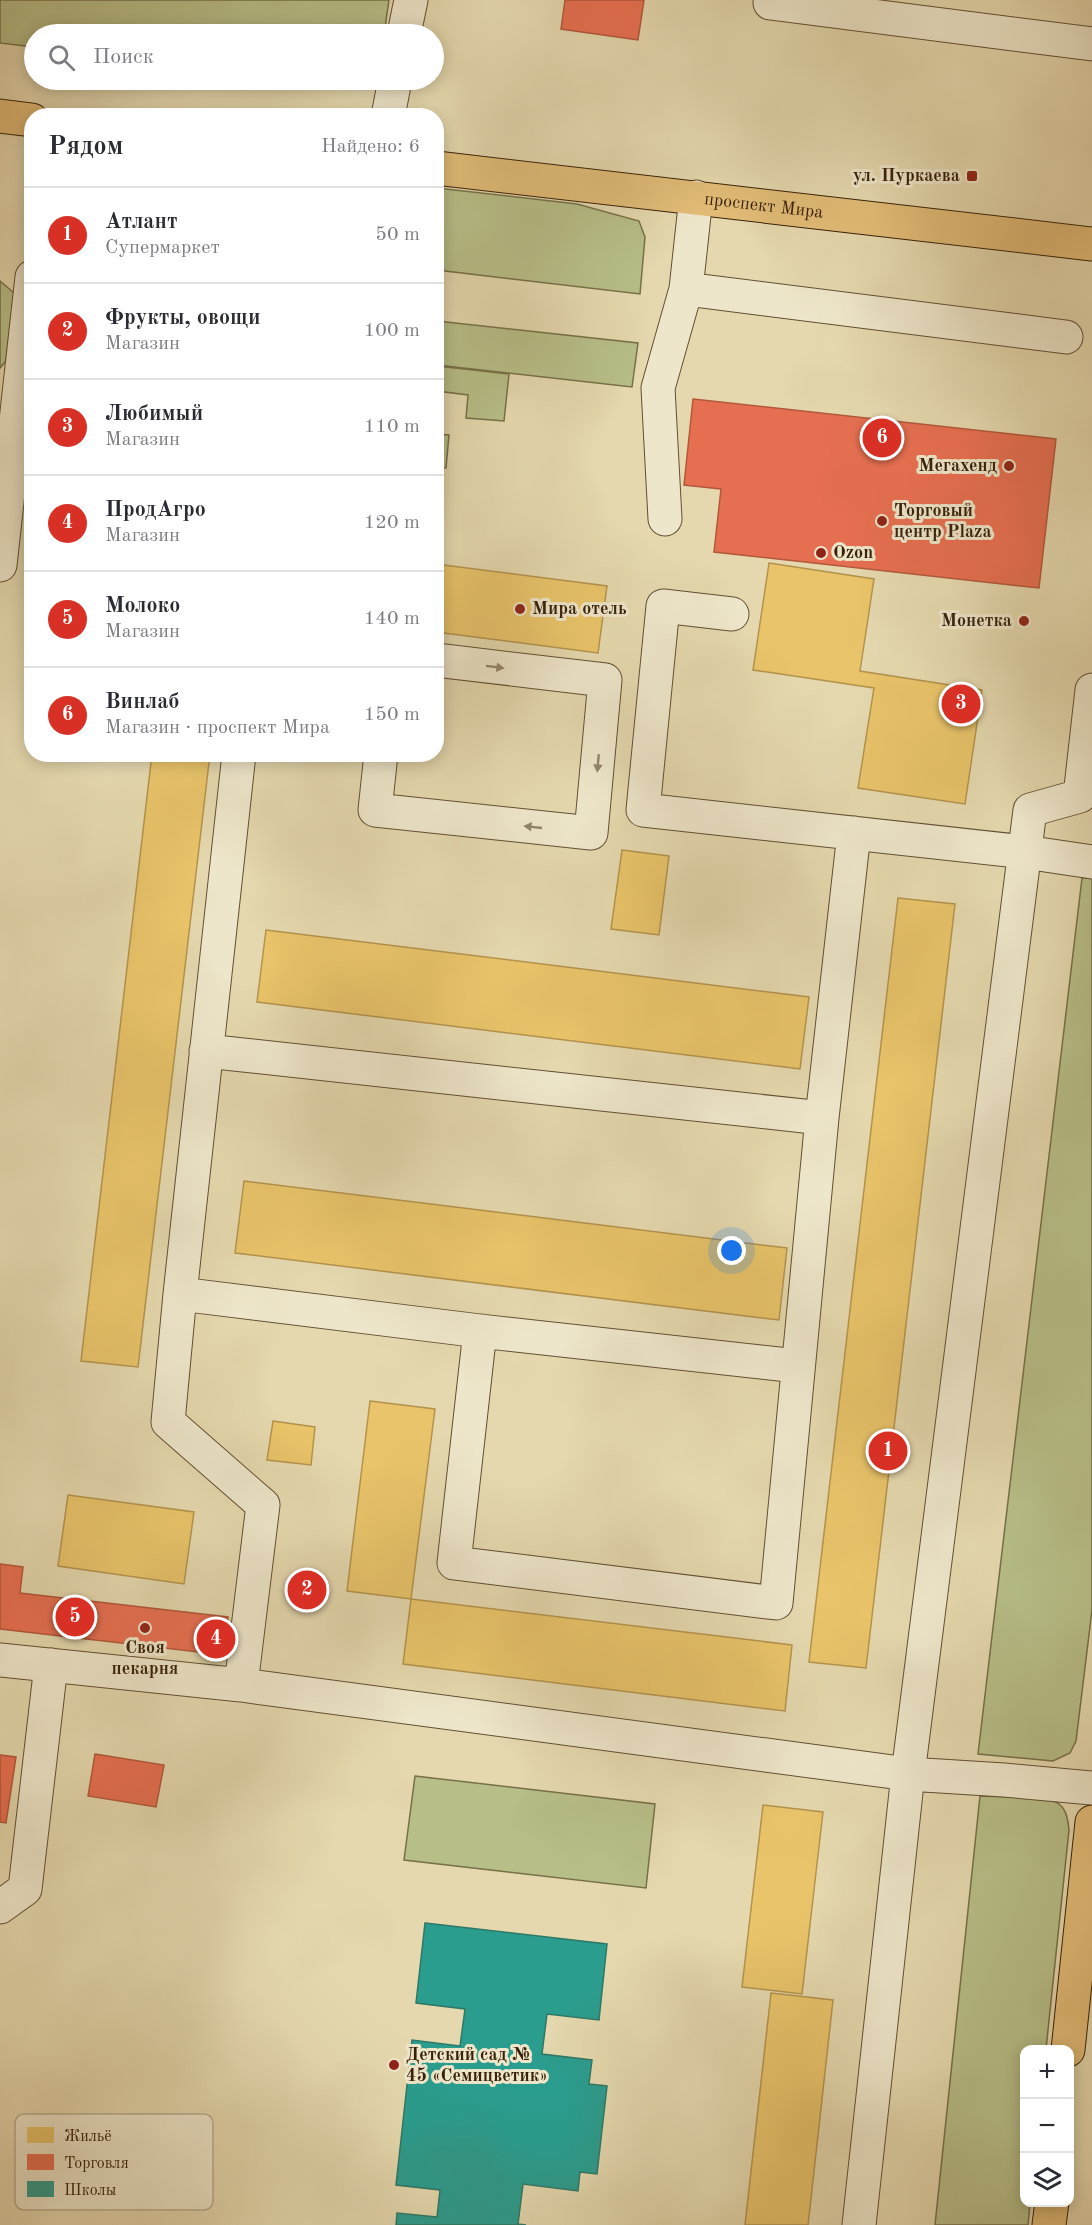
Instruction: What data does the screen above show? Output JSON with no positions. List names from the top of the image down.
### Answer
{
  "streets": {
    "main road": ["проспект Мира"]
  },
  "places": {
    "transit": ["ул. Пуркаева"],
    "other": [
      "Мегахенд",
      "Торговый центр Plaza",
      "Ozon",
      "Мира отель",
      "Монетка",
      "Своя пекарня",
      "Детский сад № 45 «Семицветик»"
    ]
  },
  "legend": ["Жильё", "Торговля", "Школы"],
  "page": {
    "search": "Поиск",
    "heading": ["Рядом", "Найдено: 6"],
    "list": [
      {
        "mark": "1",
        "name": "Атлант",
        "note": "Супермаркет",
        "value": "50 m"
      },
      {
        "mark": "2",
        "name": "Фрукты, овощи",
        "note": "Магазин",
        "value": "100 m"
      },
      {
        "mark": "3",
        "name": "Любимый",
        "note": "Магазин",
        "value": "110 m"
      },
      {
        "mark": "4",
        "name": "ПродАгро",
        "note": "Магазин",
        "value": "120 m"
      },
      {
        "mark": "5",
        "name": "Молоко",
        "note": "Магазин",
        "value": "140 m"
      },
      {
        "mark": "6",
        "name": "Винлаб",
        "note": "Магазин · проспект Мира",
        "value": "150 m"
      }
    ],
    "pins": [
      "6",
      "3",
      "1",
      "2",
      "5",
      "4"
    ],
    "map_buttons": ["+", "−"]
  }
}
